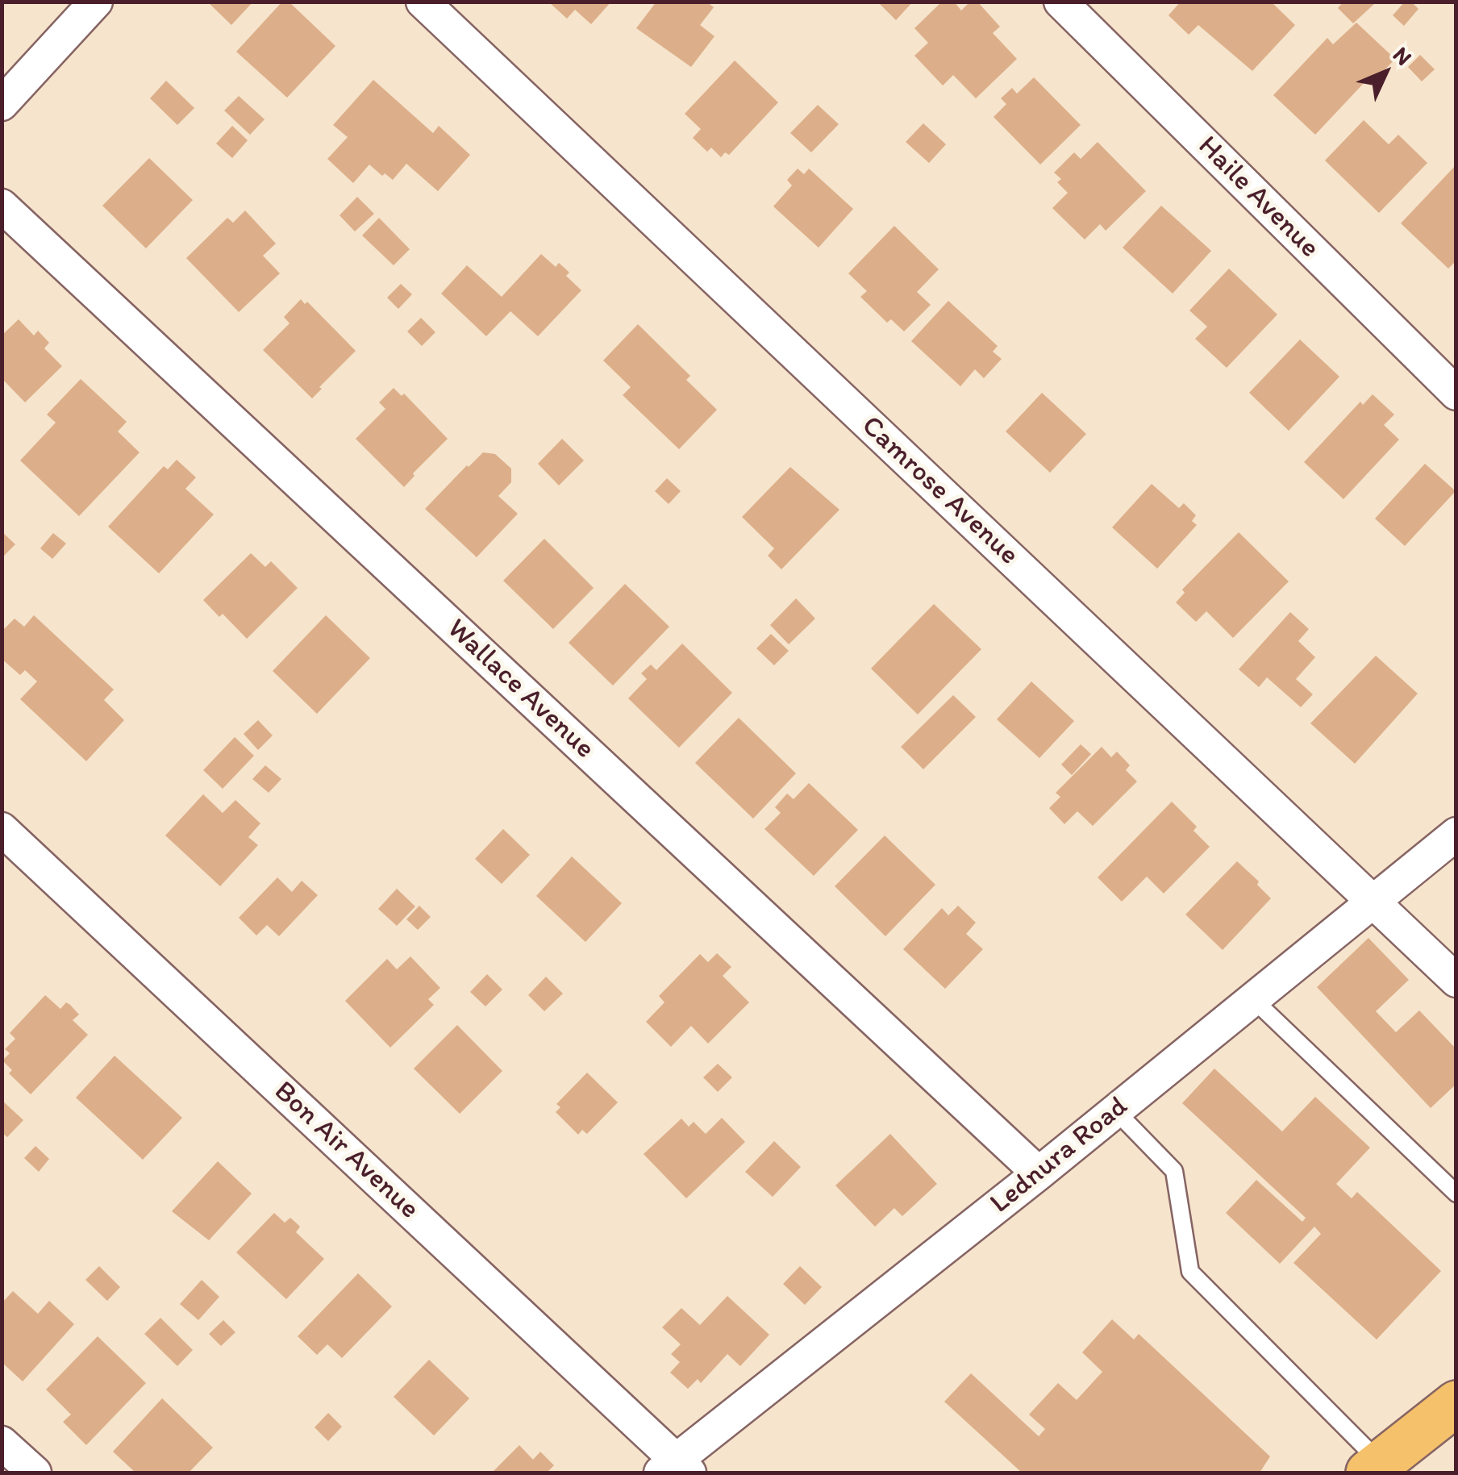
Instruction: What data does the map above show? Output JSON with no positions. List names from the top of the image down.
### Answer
{
  "streets": {
    "street": [
      "Haile Avenue",
      "Camrose Avenue",
      "Wallace Avenue",
      "Bon Air Avenue",
      "Lednura Road"
    ]
  },
  "crossings": [
    ["Camrose Avenue", "Lednura Road"],
    ["Wallace Avenue", "Lednura Road"],
    ["Bon Air Avenue", "Lednura Road"]
  ],
  "north": "top right"
}
